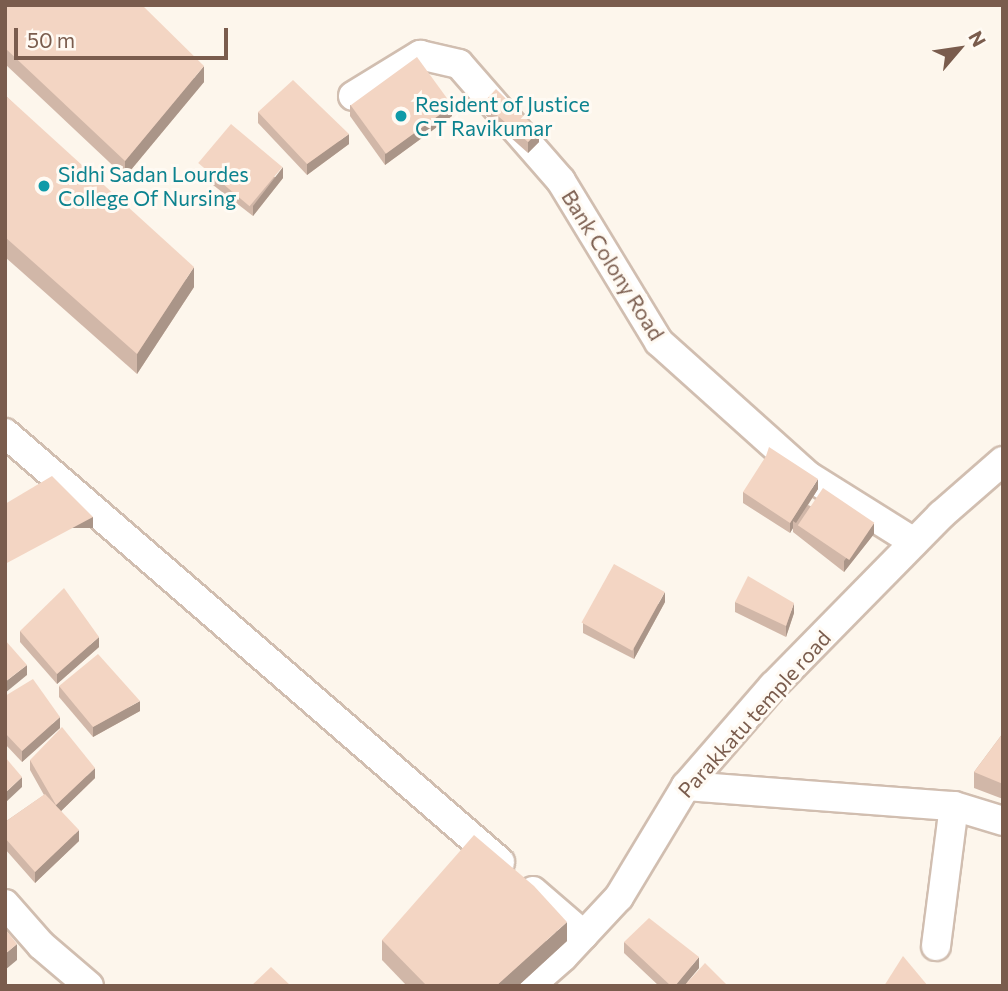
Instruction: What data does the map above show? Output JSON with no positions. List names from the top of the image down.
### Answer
{
  "streets": {
    "street": ["Bank Colony Road", "Parakkatu temple road"]
  },
  "crossings": [
    ["Bank Colony Road", "Parakkatu temple road"]
  ],
  "places": ["Resident of Justice C T Ravikumar", "Sidhi Sadan Lourdes College Of Nursing"],
  "scale_bar": "50 m",
  "north": "top right"
}
